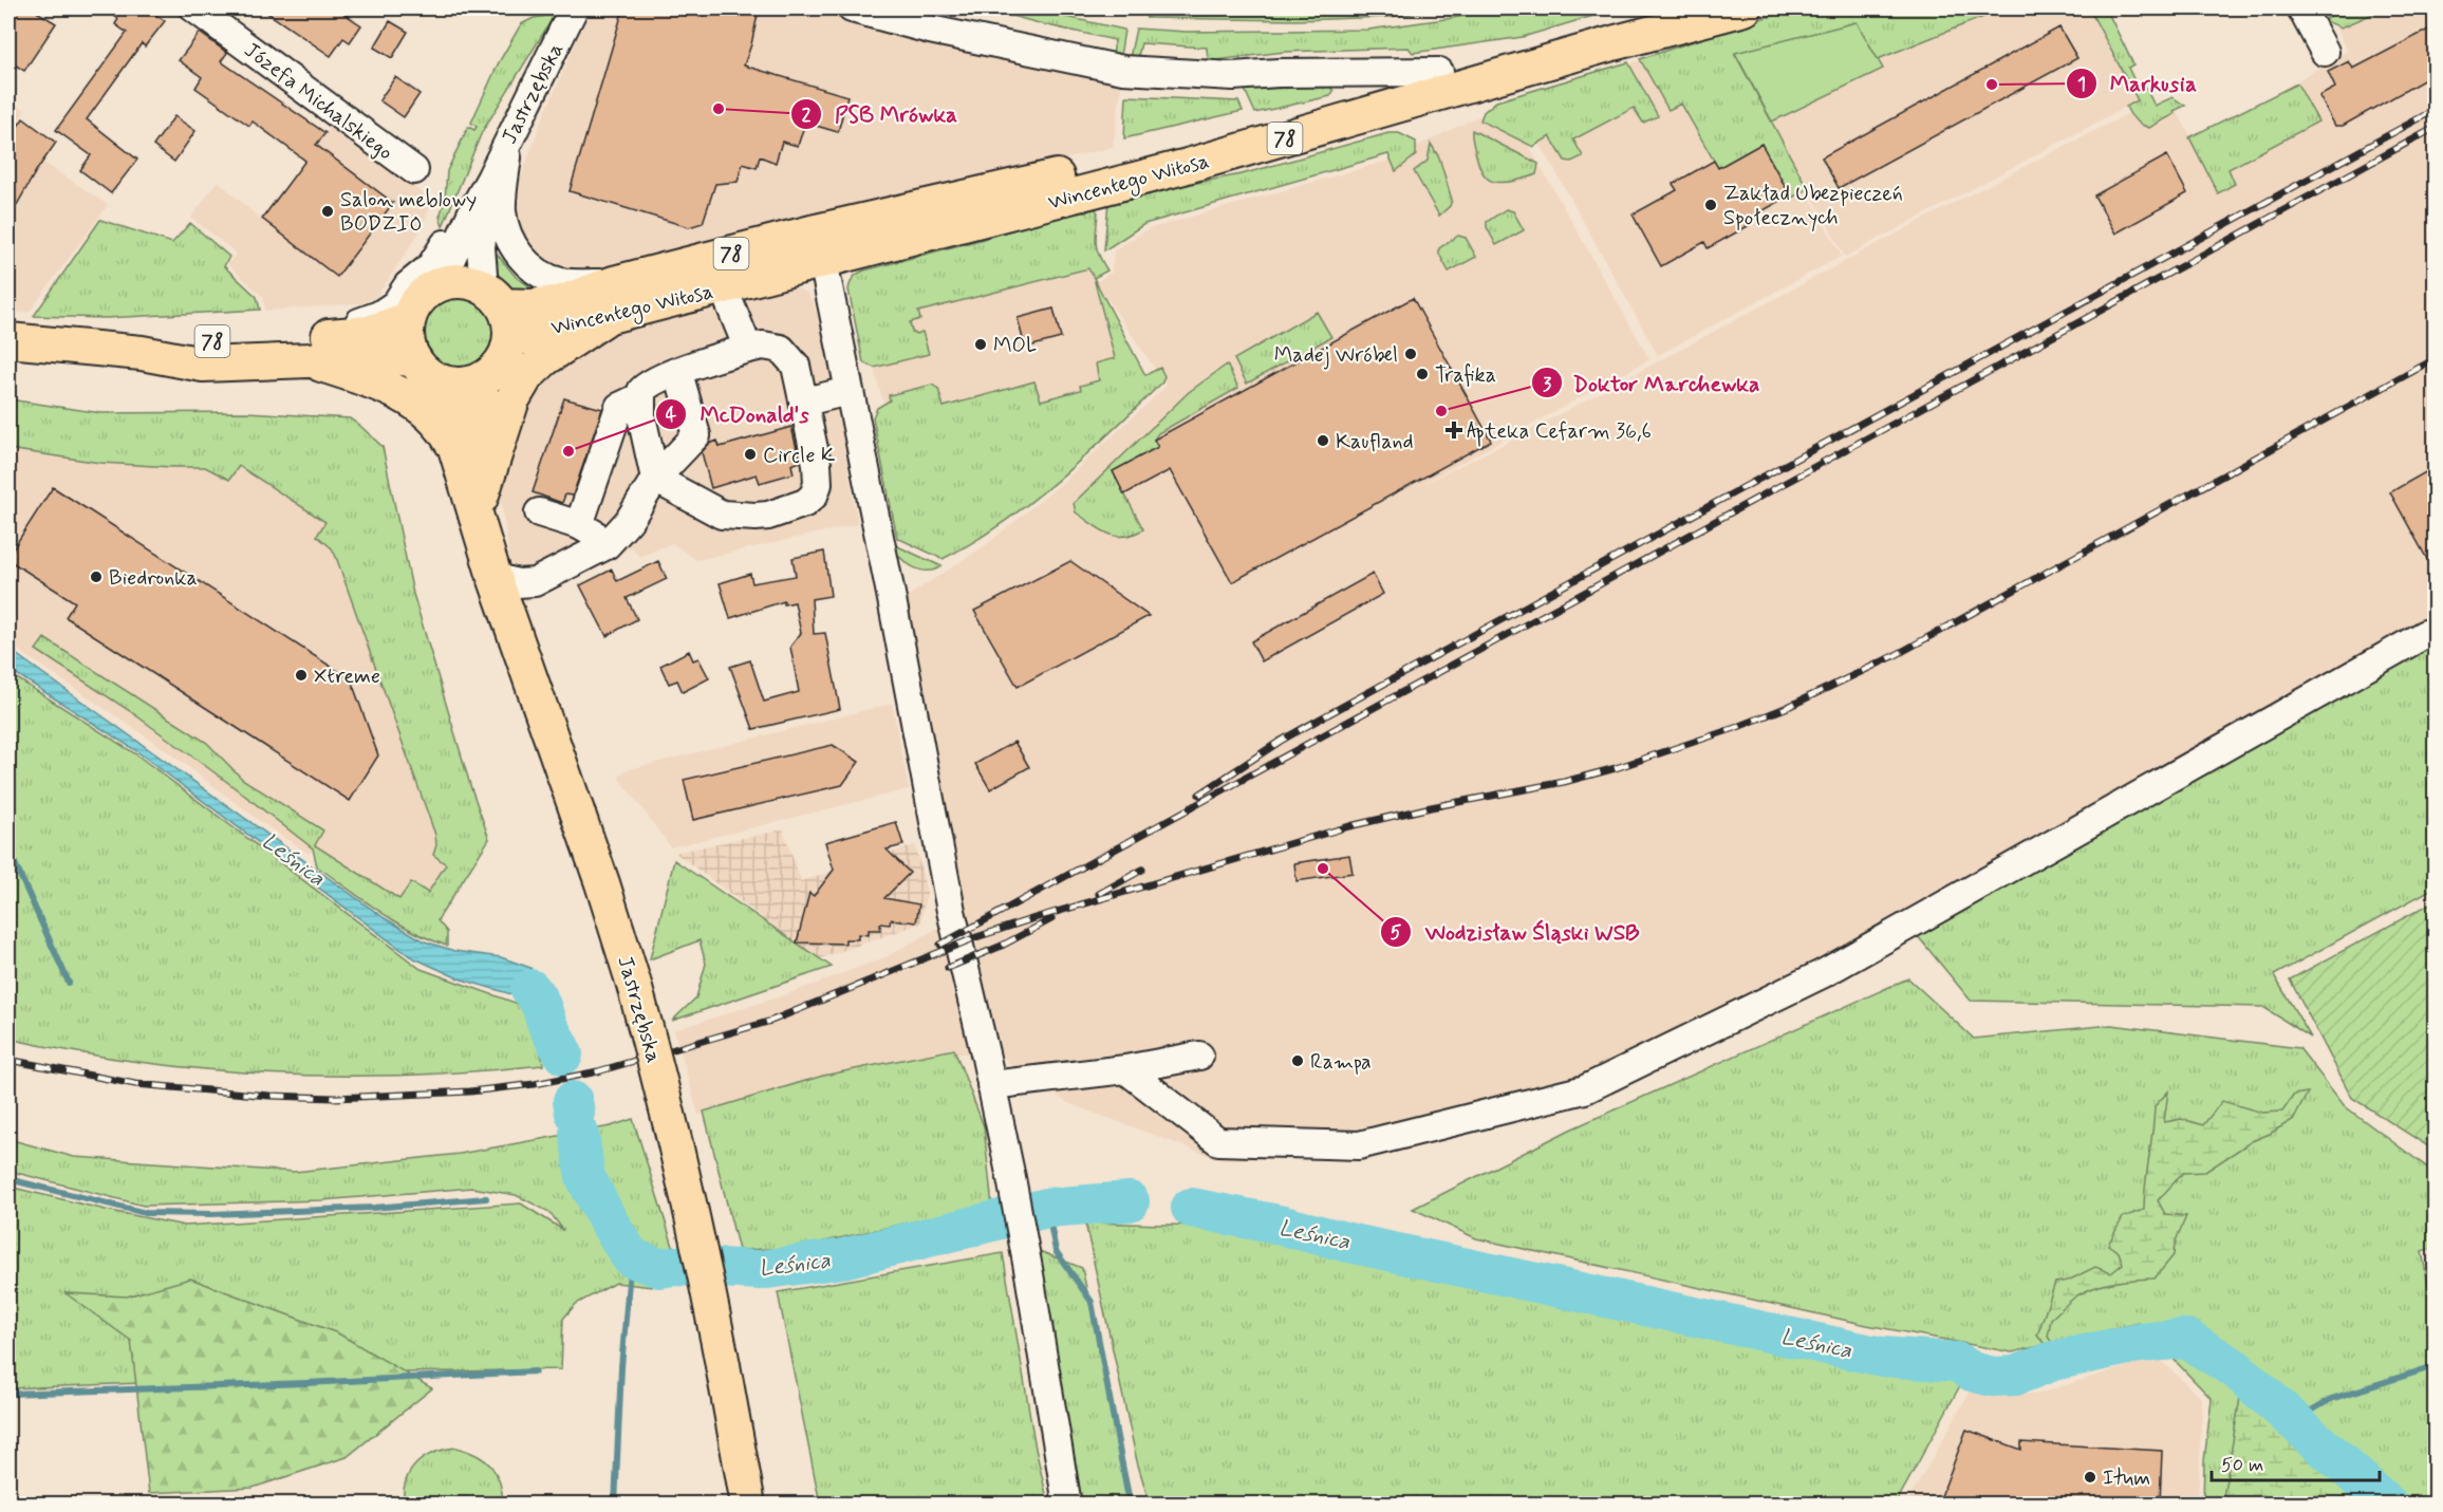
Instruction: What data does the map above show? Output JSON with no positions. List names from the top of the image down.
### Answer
{
  "streets": {
    "main road": ["Jastrzębska", "78", "Wincentego Witosa"],
    "street": ["Józefa Michalskiego"]
  },
  "crossings": [
    ["Jastrzębska", "78"],
    ["Jastrzębska", "Wincentego Witosa"],
    ["78", "Wincentego Witosa"]
  ],
  "water": ["Leśnica"],
  "places": {
    "other": [
      "Markusia",
      "PSB Mrówka",
      "Zakład Ubezpieczeń Społecznych",
      "Salon meblowy BODZIO",
      "MOL",
      "Madej Wróbel",
      "Trafika",
      "Doktor Marchewka",
      "Kaufland",
      "McDonald's",
      "Circle K",
      "Biedronka",
      "Xtreme",
      "Wodzisław Śląski WSB",
      "Rampa",
      "Itum"
    ],
    "health": ["Apteka Cefarm 36,6"]
  },
  "scale_bar": "50 m"
}
